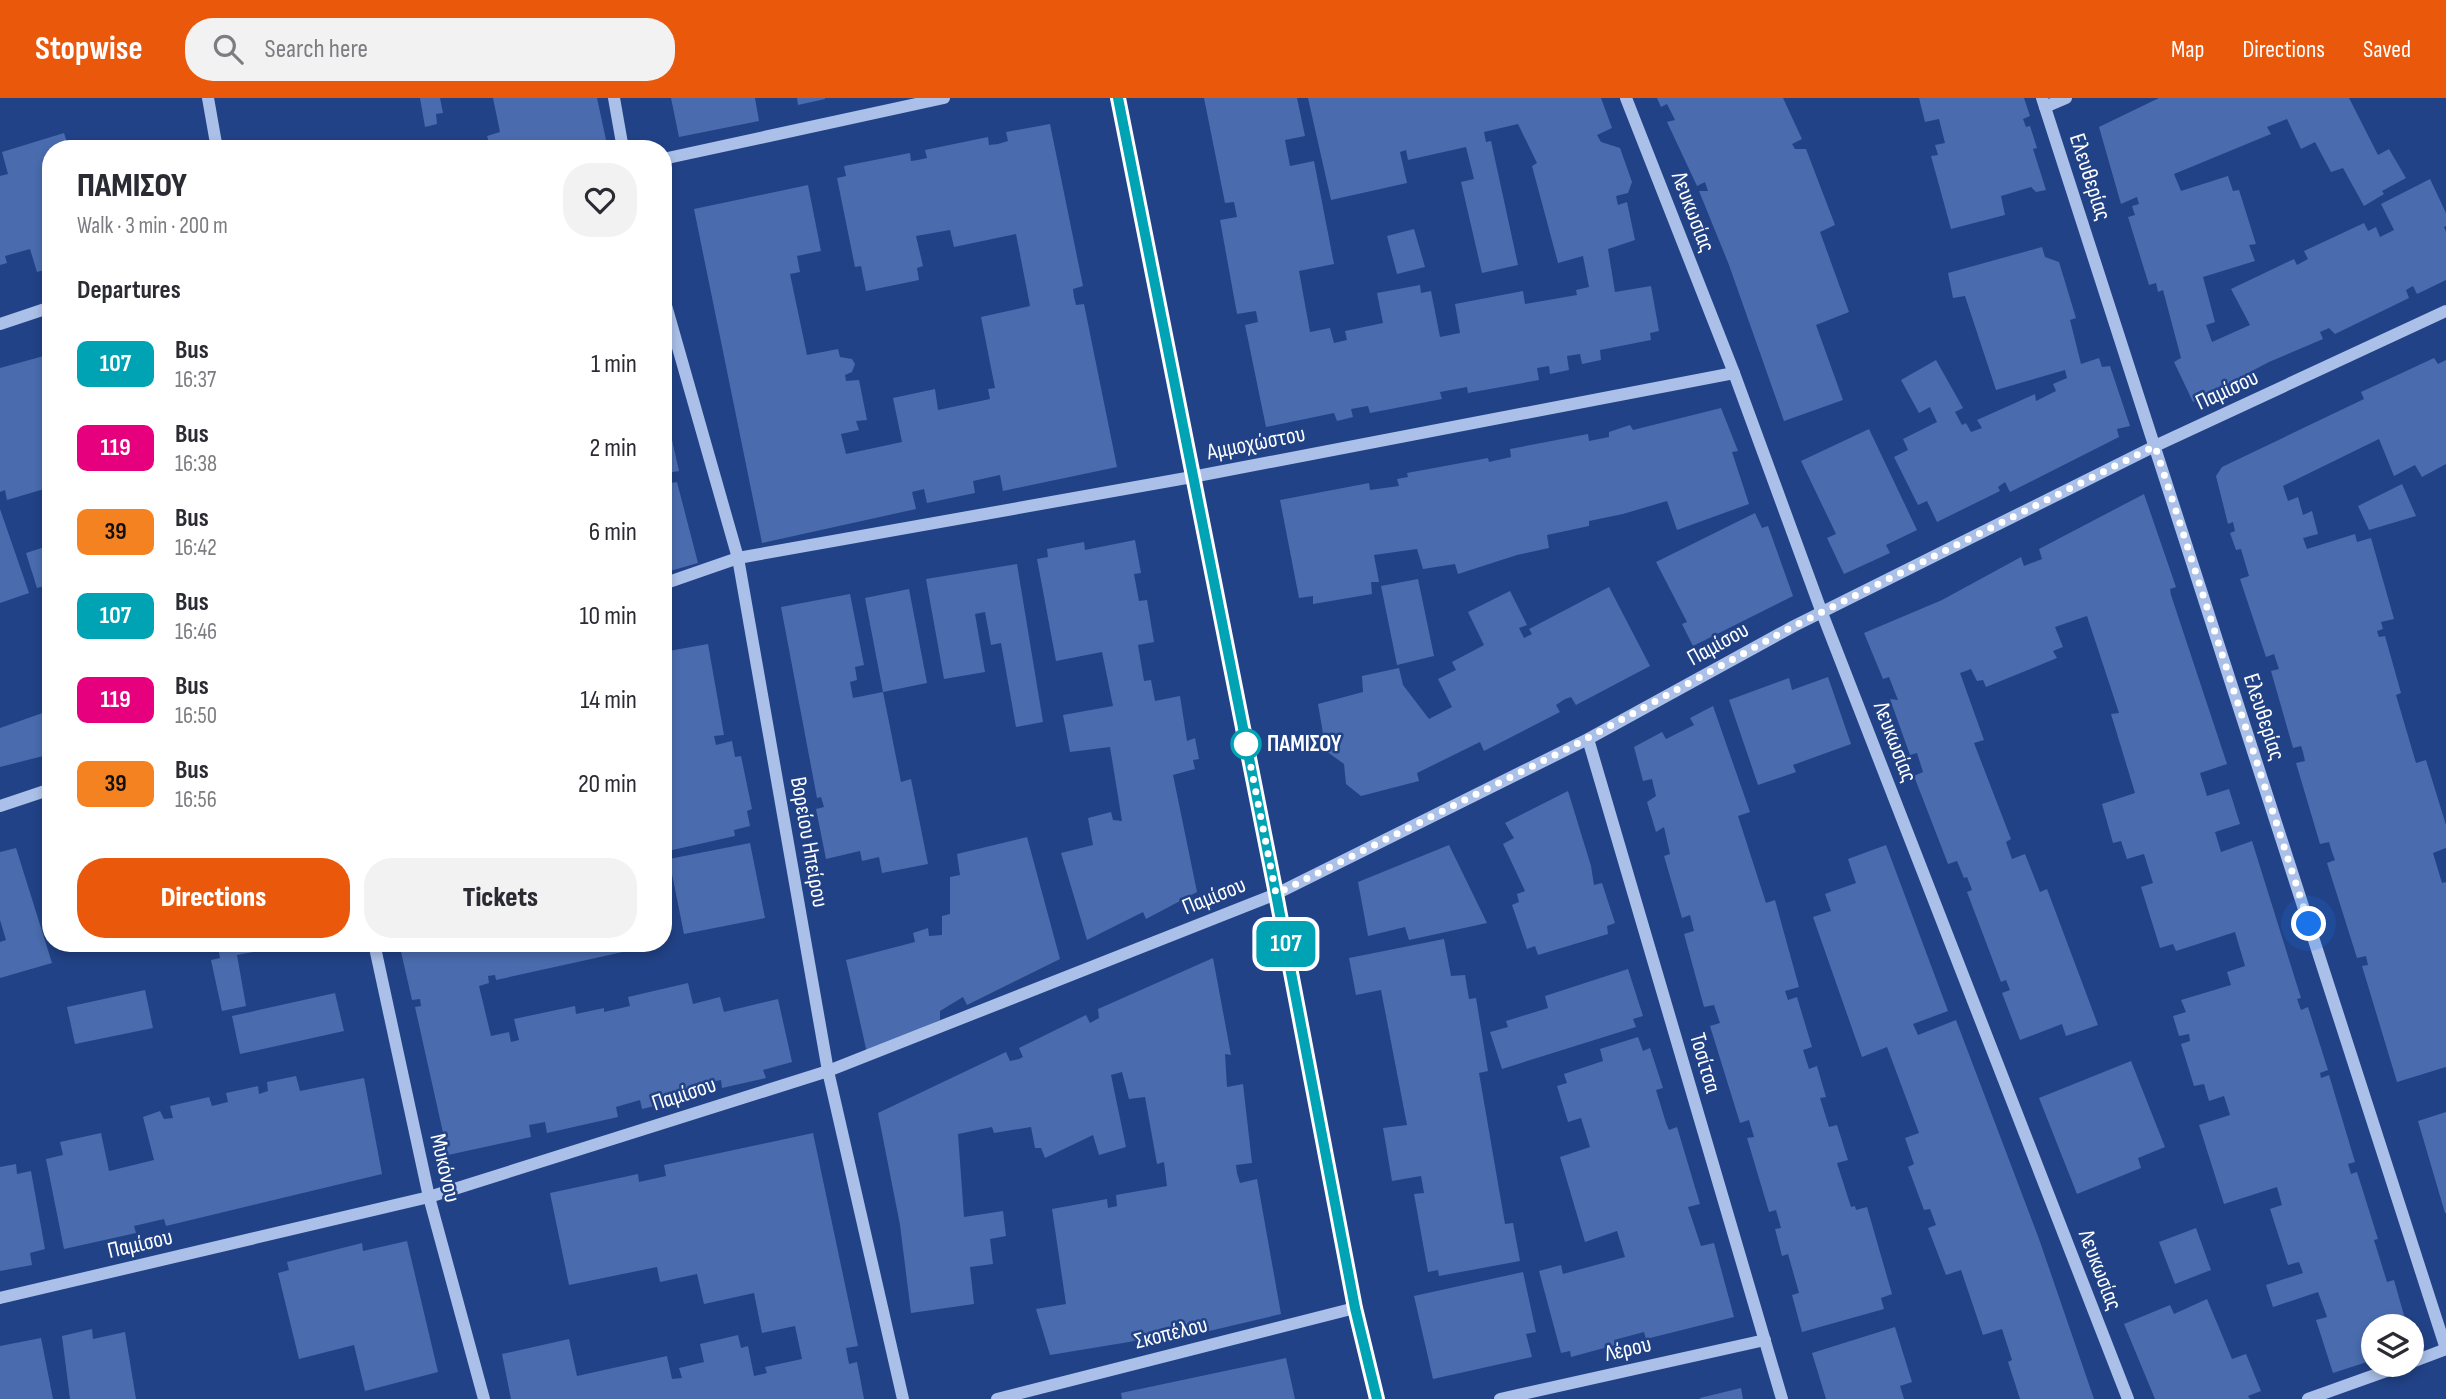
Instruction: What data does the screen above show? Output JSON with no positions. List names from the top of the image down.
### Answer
{
  "streets": {
    "street": [
      "Ελευθερίας",
      "Λευκωσίας",
      "Παμίσου",
      "Αμμοχώστου",
      "Βορείου Ηπείρου",
      "Τοσίτσα",
      "Μυκόνου",
      "Σκοπέλου",
      "Λέρου"
    ]
  },
  "crossings": [
    ["Ελευθερίας", "Παμίσου"],
    ["Λευκωσίας", "Παμίσου"],
    ["Λευκωσίας", "Αμμοχώστου"],
    ["Παμίσου", "Βορείου Ηπείρου"],
    ["Παμίσου", "Τοσίτσα"],
    ["Παμίσου", "Μυκόνου"],
    ["Αμμοχώστου", "Βορείου Ηπείρου"],
    ["Τοσίτσα", "Λέρου"]
  ],
  "places": ["ΠΑΜΙΣΟΥ"],
  "lines": ["bus line 107"],
  "page": {
    "header": "Stopwise",
    "search": "Search here",
    "nav": ["Map", "Directions", "Saved"],
    "on_map": "107",
    "heading": [
      ["ΠΑΜΙΣΟΥ", "Walk · 3 min · 200 m"],
      "Departures"
    ],
    "list": [
      {
        "mark": "107",
        "name": "Bus",
        "note": "16:37",
        "value": "1 min"
      },
      {
        "mark": "119",
        "name": "Bus",
        "note": "16:38",
        "value": "2 min"
      },
      {
        "mark": "39",
        "name": "Bus",
        "note": "16:42",
        "value": "6 min"
      },
      {
        "mark": "107",
        "name": "Bus",
        "note": "16:46",
        "value": "10 min"
      },
      {
        "mark": "119",
        "name": "Bus",
        "note": "16:50",
        "value": "14 min"
      },
      {
        "mark": "39",
        "name": "Bus",
        "note": "16:56",
        "value": "20 min"
      }
    ],
    "buttons": ["Directions", "Tickets"]
  }
}
